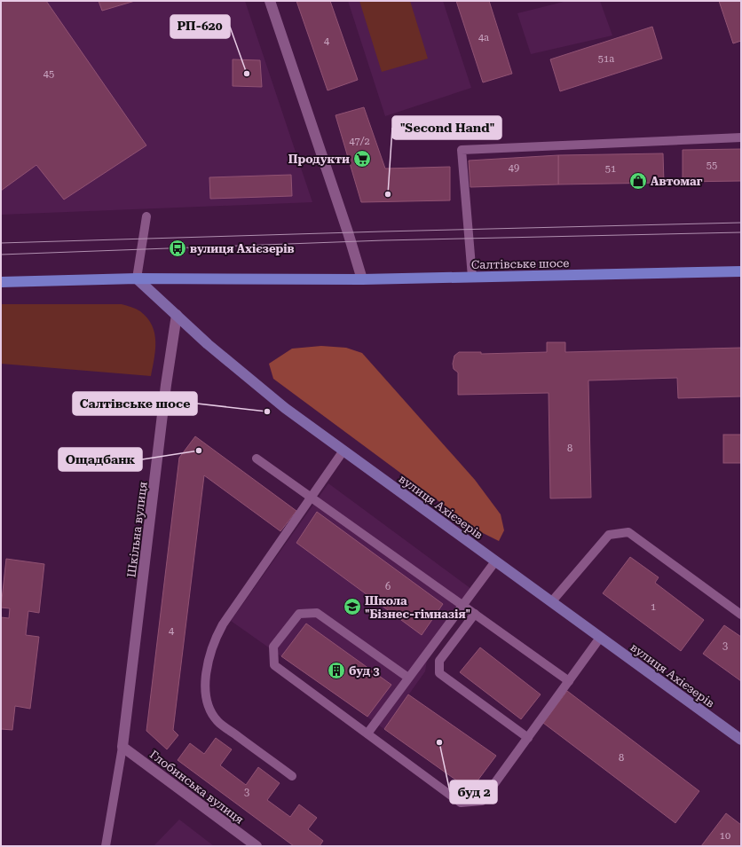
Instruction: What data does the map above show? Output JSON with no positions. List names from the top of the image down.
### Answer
{
  "streets": {
    "main road": ["Салтівське шосе", "вулиця Ахієзерів"],
    "street": ["Шкільна вулиця", "Глобинська вулиця"]
  },
  "crossings": [
    ["Салтівське шосе", "вулиця Ахієзерів"],
    ["вулиця Ахієзерів", "Шкільна вулиця"],
    ["Шкільна вулиця", "Глобинська вулиця"]
  ],
  "places": {
    "other": [
      "РП-620",
      "\"Second Hand\"",
      "Салтівське шосе",
      "Ощадбанк",
      "буд 2"
    ],
    "supermarket": ["Продукти"],
    "shop": ["Автомаг"],
    "bus stop": ["вулиця Ахієзерів"],
    "school or university": ["Школа \"Бізнес-гімназія\""],
    "building": ["буд 3"]
  },
  "house_numbers": [
    "4а",
    "4",
    "51а",
    "45",
    "47/2",
    "55",
    "49",
    "51",
    "8",
    "6",
    "1",
    "4",
    "3",
    "8",
    "3",
    "10"
  ]
}
